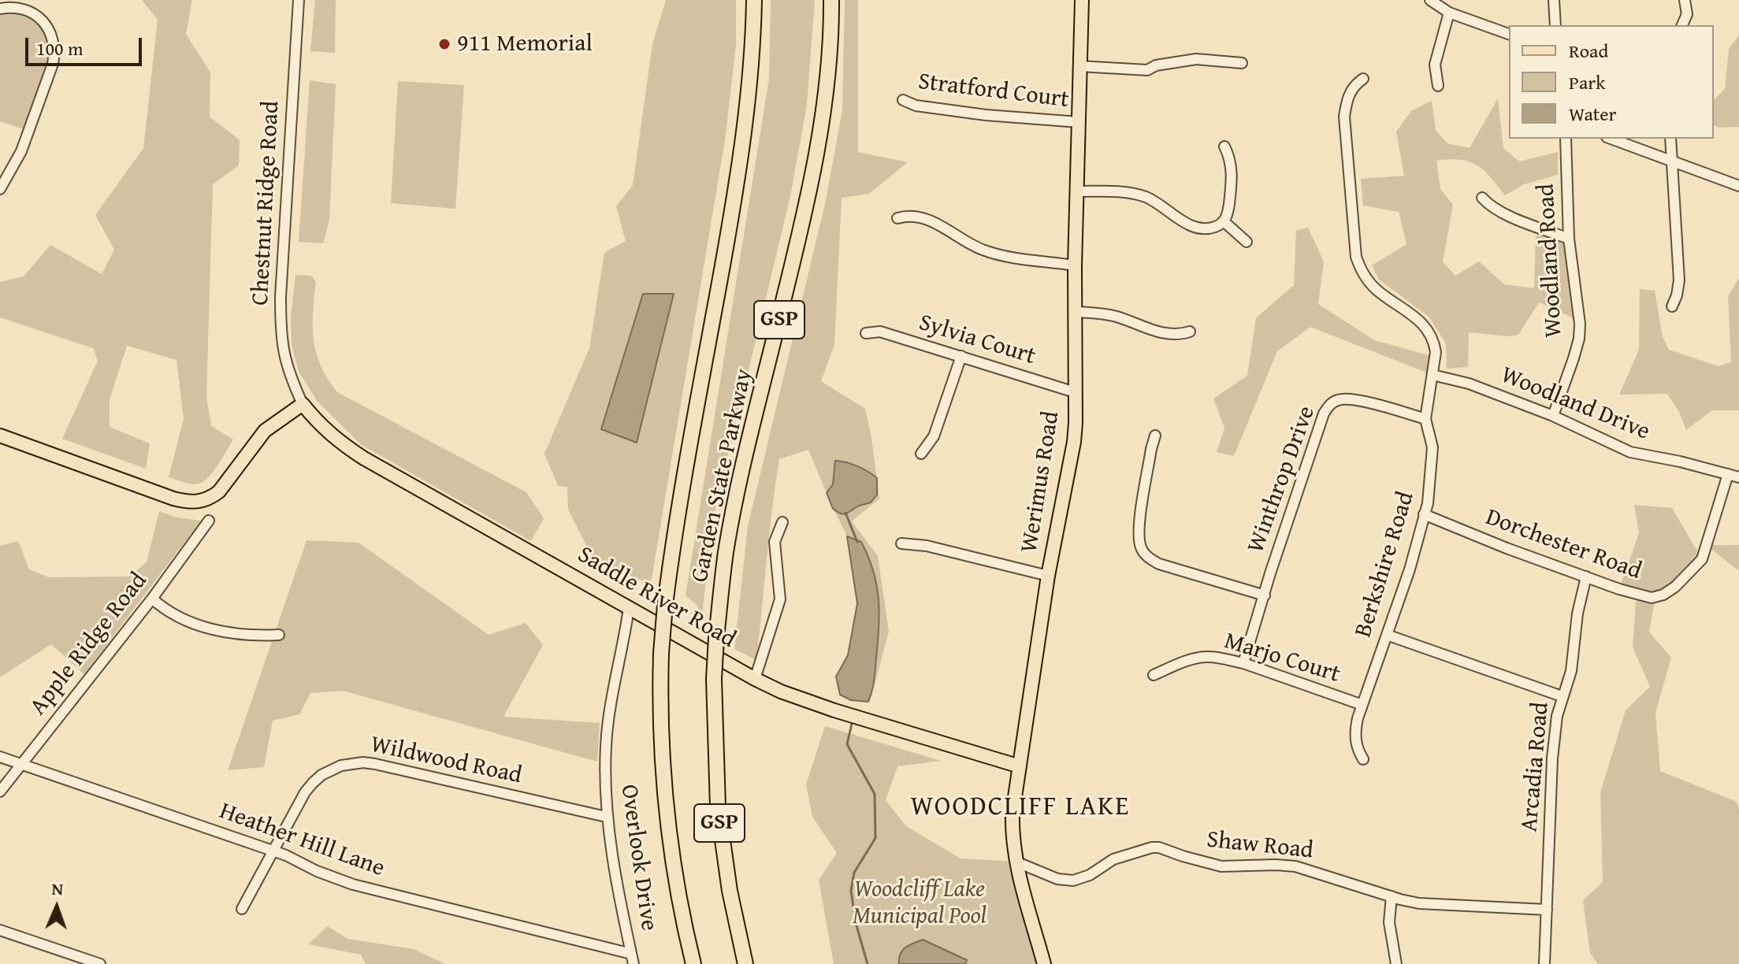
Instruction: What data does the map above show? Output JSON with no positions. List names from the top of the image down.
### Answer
{
  "streets": {
    "highway": ["GSP", "Garden State Parkway"],
    "main road": ["Werimus Road", "Saddle River Road"],
    "street": [
      "Stratford Court",
      "Chestnut Ridge Road",
      "Woodland Road",
      "Sylvia Court",
      "Woodland Drive",
      "Winthrop Drive",
      "Dorchester Road",
      "Berkshire Road",
      "Apple Ridge Road",
      "Marjo Court",
      "Wildwood Road",
      "Arcadia Road",
      "Heather Hill Lane",
      "Shaw Road",
      "Overlook Drive"
    ]
  },
  "crossings": [
    ["Stratford Court", "Werimus Road"],
    ["Chestnut Ridge Road", "Saddle River Road"],
    ["Woodland Road", "Woodland Drive"],
    ["Sylvia Court", "Werimus Road"],
    ["Woodland Drive", "Dorchester Road"],
    ["Woodland Drive", "Berkshire Road"],
    ["Winthrop Drive", "Berkshire Road"],
    ["Winthrop Drive", "Marjo Court"],
    ["Werimus Road", "Saddle River Road"],
    ["Werimus Road", "Shaw Road"],
    ["Dorchester Road", "Berkshire Road"],
    ["Dorchester Road", "Arcadia Road"],
    ["Berkshire Road", "Marjo Court"],
    ["Saddle River Road", "Overlook Drive"],
    ["Apple Ridge Road", "Heather Hill Lane"],
    ["Wildwood Road", "Heather Hill Lane"],
    ["Wildwood Road", "Overlook Drive"],
    ["Arcadia Road", "Shaw Road"],
    ["Heather Hill Lane", "Overlook Drive"]
  ],
  "districts": ["WOODCLIFF LAKE"],
  "parks": ["Woodcliff Lake Municipal Pool"],
  "places": ["911 Memorial"],
  "legend": ["Road", "Park", "Water"],
  "scale_bar": "100 m",
  "north": "top"
}
